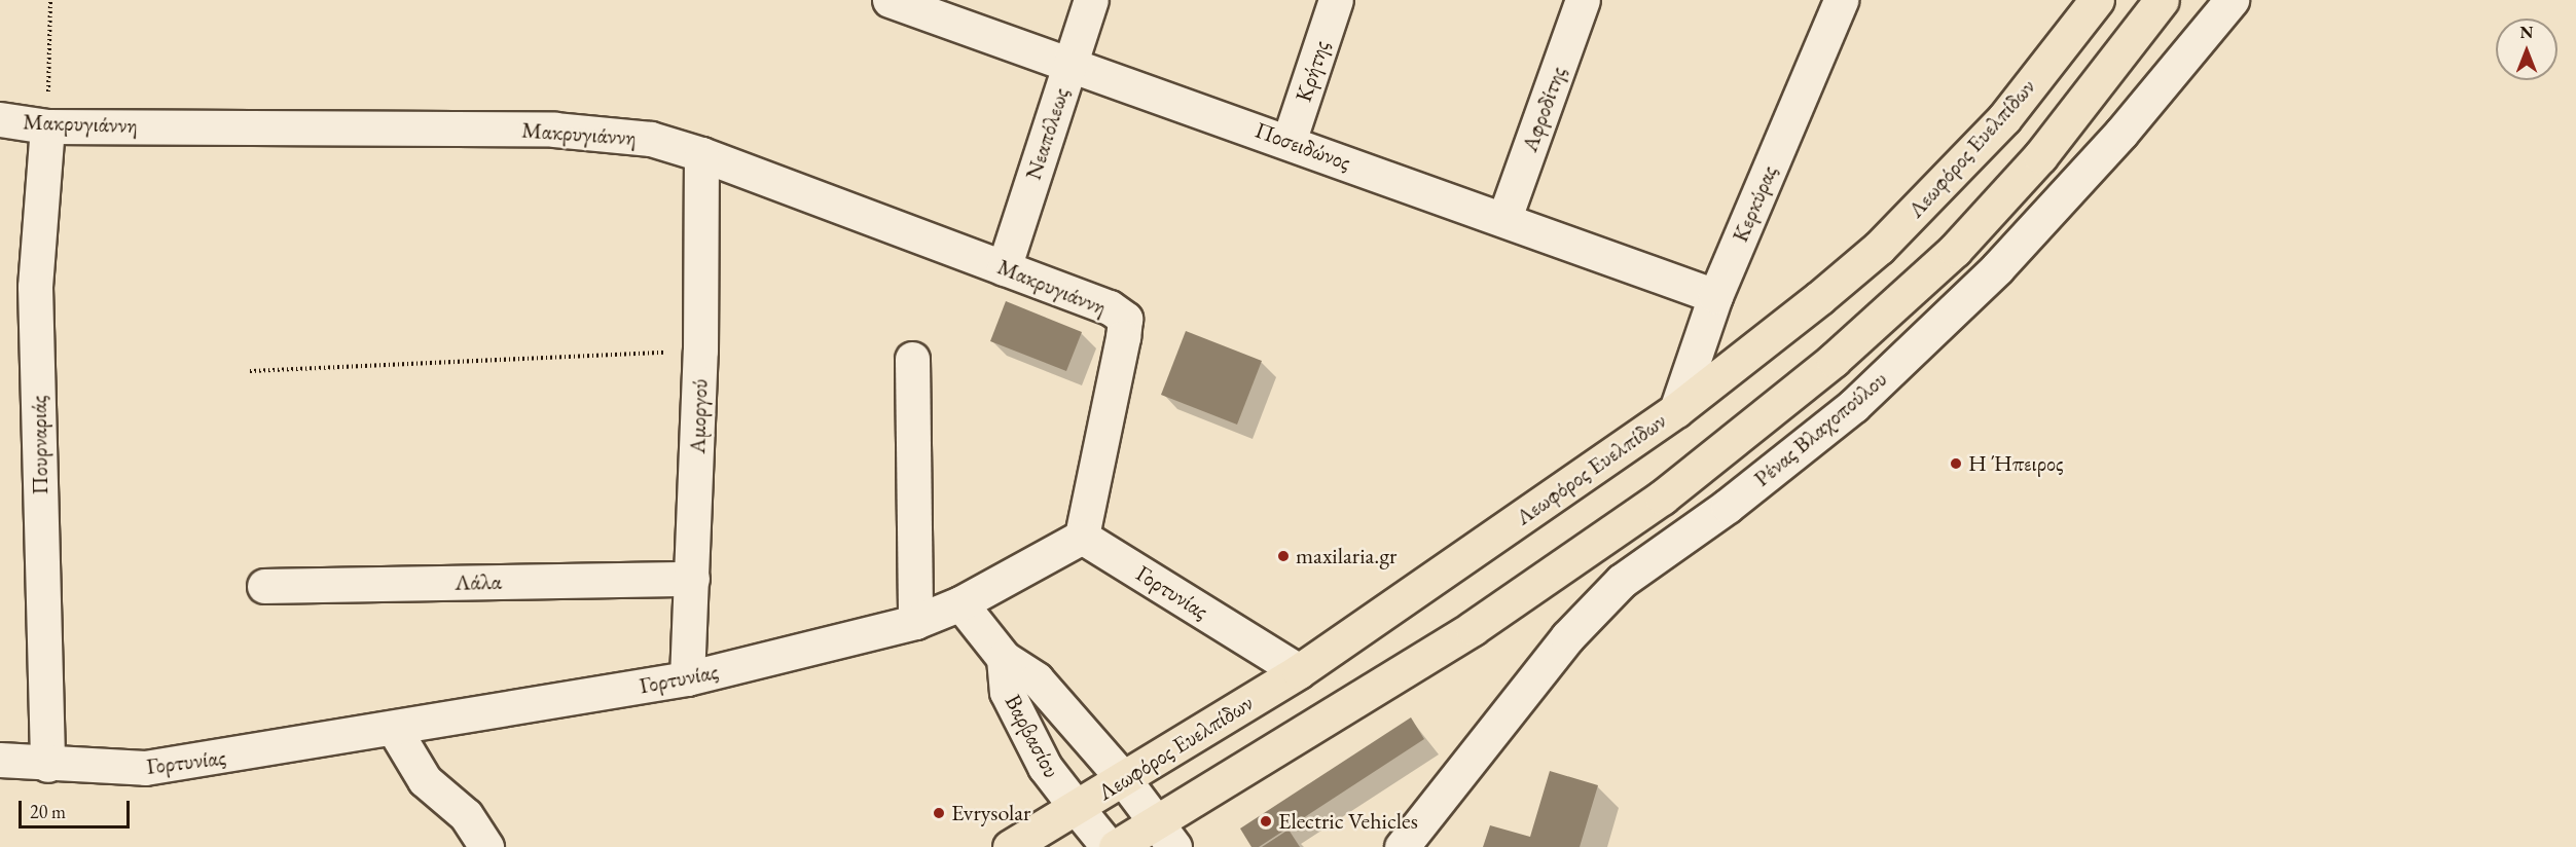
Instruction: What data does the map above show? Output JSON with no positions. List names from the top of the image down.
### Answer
{
  "streets": {
    "main road": ["Λεωφόρος Ευελπίδων"],
    "street": [
      "Κρήτης",
      "Αφροδίτης",
      "Μακρυγιάννη",
      "Νεαπόλεως",
      "Ποσειδώνος",
      "Κερκύρας",
      "Αμοργού",
      "Ρένας Βλαχοπούλου",
      "Πουρναριάς",
      "Λάλα",
      "Γορτυνίας",
      "Βαρβασίου"
    ]
  },
  "crossings": [
    ["Κρήτης", "Ποσειδώνος"],
    ["Αφροδίτης", "Ποσειδώνος"],
    ["Μακρυγιάννη", "Νεαπόλεως"],
    ["Μακρυγιάννη", "Αμοργού"],
    ["Μακρυγιάννη", "Πουρναριάς"],
    ["Μακρυγιάννη", "Γορτυνίας"],
    ["Νεαπόλεως", "Ποσειδώνος"],
    ["Ποσειδώνος", "Κερκύρας"],
    ["Λεωφόρος Ευελπίδων", "Κερκύρας"],
    ["Λεωφόρος Ευελπίδων", "Γορτυνίας"],
    ["Λεωφόρος Ευελπίδων", "Βαρβασίου"],
    ["Αμοργού", "Λάλα"],
    ["Αμοργού", "Γορτυνίας"],
    ["Πουρναριάς", "Γορτυνίας"],
    ["Γορτυνίας", "Βαρβασίου"]
  ],
  "places": [
    "Η Ήπειρος",
    "maxilaria.gr",
    "Evrysolar",
    "Electric Vehicles"
  ],
  "scale_bar": "20 m",
  "north": "top"
}
